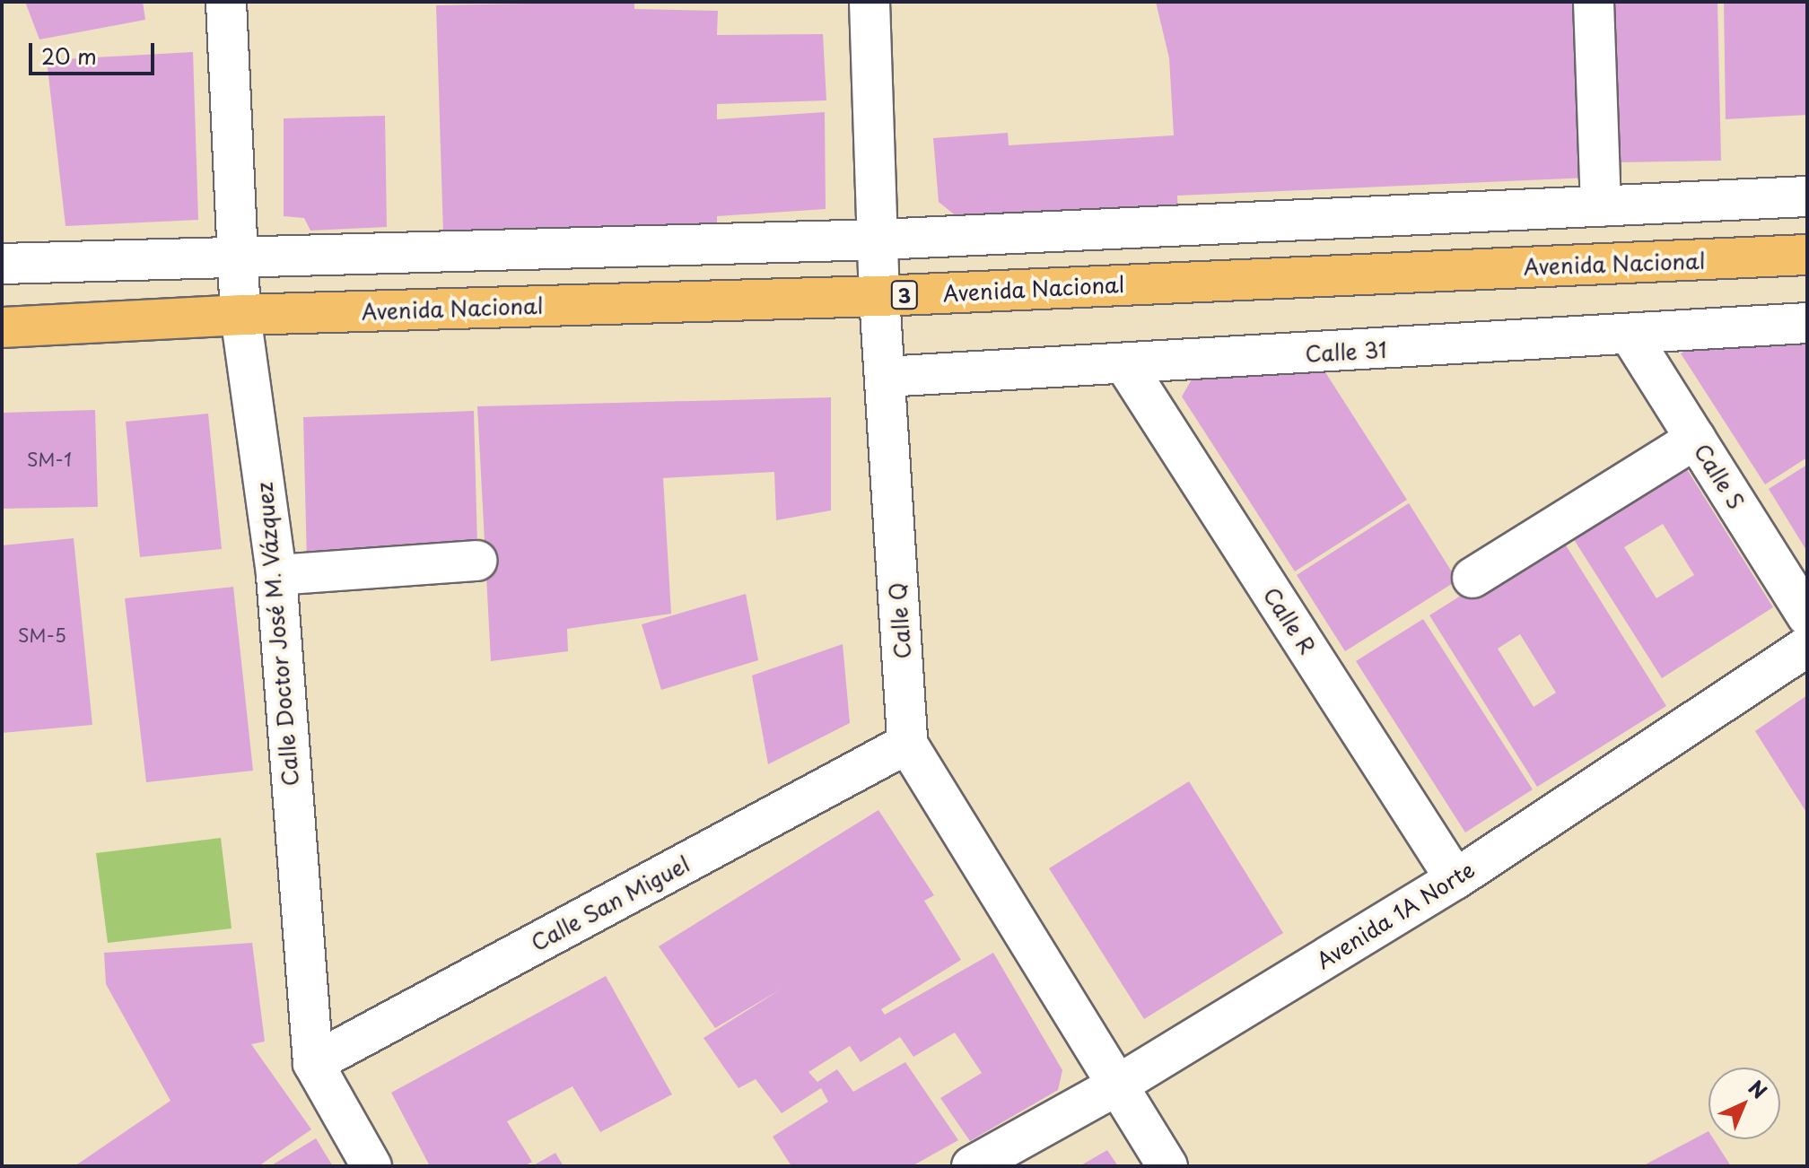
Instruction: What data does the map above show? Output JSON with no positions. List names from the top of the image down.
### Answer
{
  "streets": {
    "main road": ["Avenida Nacional", "3"],
    "street": [
      "Calle 31",
      "Calle S",
      "Calle Q",
      "Calle R",
      "Calle Doctor José M. Vázquez",
      "Calle San Miguel",
      "Avenida 1A Norte"
    ]
  },
  "crossings": [
    ["Avenida Nacional", "Calle Q"],
    ["Avenida Nacional", "Calle Doctor José M. Vázquez"],
    ["Calle 31", "Calle S"],
    ["Calle 31", "Calle Q"],
    ["Calle 31", "Calle R"],
    ["Calle Q", "Calle San Miguel"],
    ["Calle Q", "Avenida 1A Norte"],
    ["Calle R", "Avenida 1A Norte"],
    ["Calle Doctor José M. Vázquez", "Calle San Miguel"]
  ],
  "house_numbers": ["SM-1", "SM-5"],
  "scale_bar": "20 m",
  "north": "top right"
}
